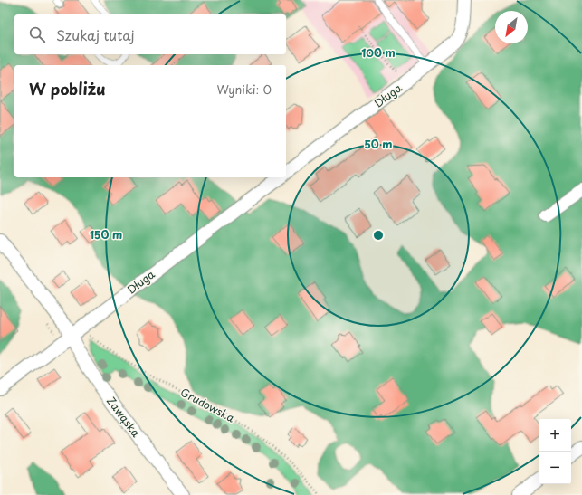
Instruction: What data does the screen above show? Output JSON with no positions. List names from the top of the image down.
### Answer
{
  "streets": {
    "street": ["Długa", "Zawąska"],
    "path": ["Grudowska"]
  },
  "crossings": [
    ["Długa", "Zawąska"]
  ],
  "north": "bottom left",
  "page": {
    "search": "Szukaj tutaj",
    "heading": ["W pobliżu", "Wyniki: 0"],
    "map_buttons": ["+", "−"]
  },
  "rings": ["100 m", "50 m", "150 m"]
}
